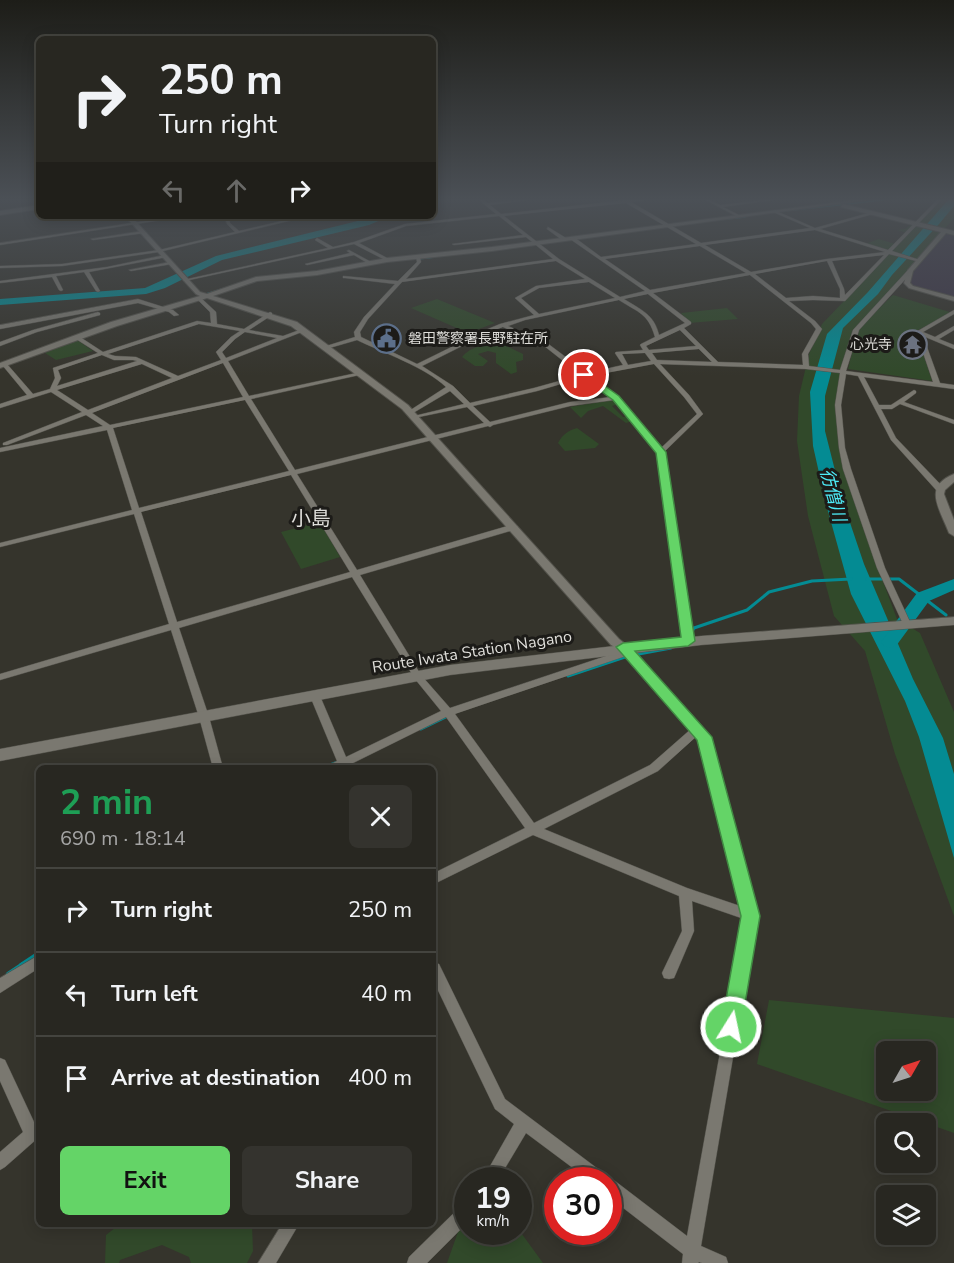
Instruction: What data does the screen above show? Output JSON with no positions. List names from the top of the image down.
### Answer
{
  "streets": {
    "main road": ["Route Iwata Station Nagano"]
  },
  "districts": ["小島"],
  "water": ["彷僧川"],
  "places": {
    "public building": ["磐田警察署長野駐在所"],
    "temple": ["心光寺"]
  },
  "north": "top right",
  "page": {
    "turn": ["250 m", "Turn right"],
    "heading": ["2 min", "690 m · 18:14"],
    "list": [
      {
        "name": "Turn right",
        "value": "250 m"
      },
      {
        "name": "Turn left",
        "value": "40 m"
      },
      {
        "name": "Arrive at destination",
        "value": "400 m"
      }
    ],
    "buttons": ["Exit", "Share"],
    "speed": "19 km/h",
    "limit": "30"
  }
}
